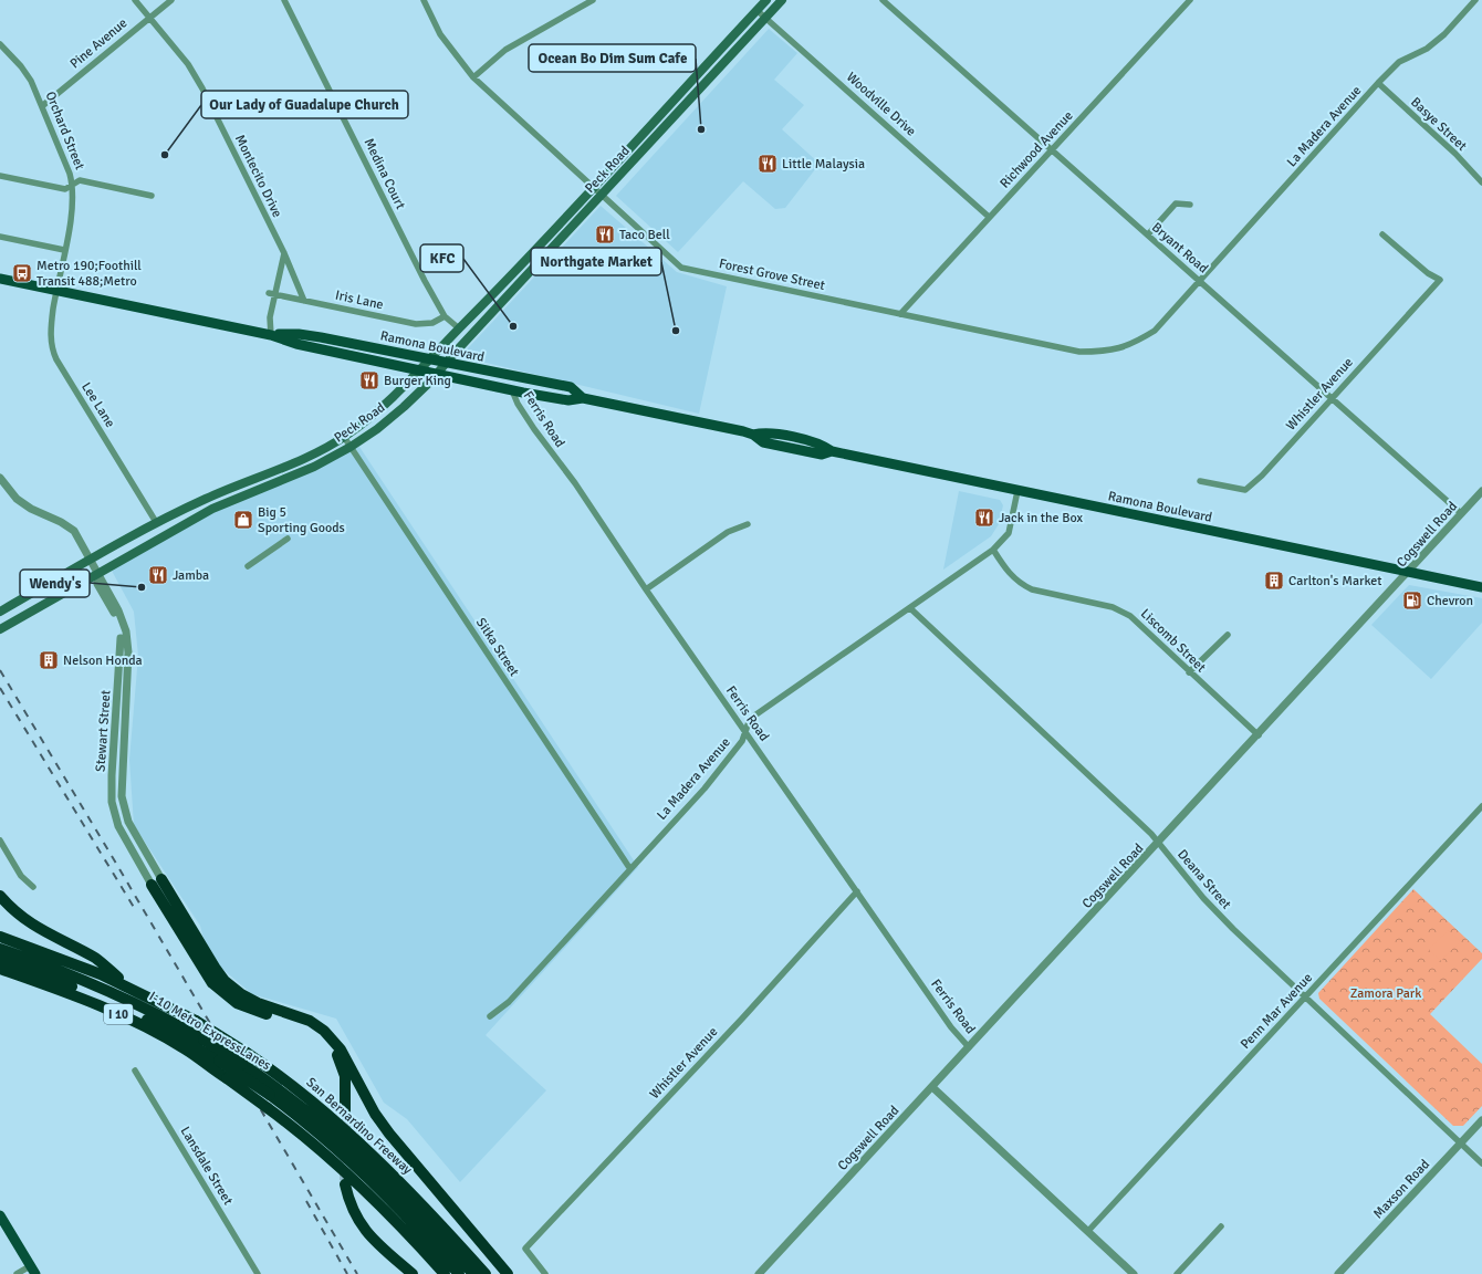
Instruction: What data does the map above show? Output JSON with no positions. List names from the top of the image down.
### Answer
{
  "streets": {
    "highway": ["I 10", "I-10 Metro ExpressLanes", "San Bernardino Freeway"],
    "main road": ["Peck Road", "Ramona Boulevard"],
    "street": [
      "Pine Avenue",
      "Woodville Drive",
      "Basye Street",
      "La Madera Avenue",
      "Orchard Street",
      "Richwood Avenue",
      "Medina Court",
      "Montecito Drive",
      "Bryant Road",
      "Forest Grove Street",
      "Iris Lane",
      "Whistler Avenue",
      "Lee Lane",
      "Ferris Road",
      "Cogswell Road",
      "Liscomb Street",
      "Sitka Street",
      "Stewart Street",
      "Deana Street",
      "Penn Mar Avenue",
      "Lansdale Street",
      "Maxson Road"
    ]
  },
  "crossings": [
    ["Pine Avenue", "Orchard Street"],
    ["Pine Avenue", "Montecito Drive"],
    ["Woodville Drive", "Richwood Avenue"],
    ["Woodville Drive", "Peck Road"],
    ["Basye Street", "La Madera Avenue"],
    ["La Madera Avenue", "Bryant Road"],
    ["La Madera Avenue", "Forest Grove Street"],
    ["La Madera Avenue", "Ramona Boulevard"],
    ["La Madera Avenue", "Ferris Road"],
    ["La Madera Avenue", "Liscomb Street"],
    ["La Madera Avenue", "Sitka Street"],
    ["La Madera Avenue", "Deana Street"],
    ["Orchard Street", "Ramona Boulevard"],
    ["Orchard Street", "Lee Lane"],
    ["Richwood Avenue", "Bryant Road"],
    ["Richwood Avenue", "Forest Grove Street"],
    ["Peck Road", "Medina Court"],
    ["Peck Road", "Forest Grove Street"],
    ["Peck Road", "Ramona Boulevard"],
    ["Peck Road", "Lee Lane"],
    ["Peck Road", "Sitka Street"],
    ["Peck Road", "Stewart Street"],
    ["Medina Court", "Iris Lane"],
    ["Montecito Drive", "Iris Lane"],
    ["Bryant Road", "Forest Grove Street"],
    ["Bryant Road", "Whistler Avenue"],
    ["Bryant Road", "Cogswell Road"],
    ["Ramona Boulevard", "Lee Lane"],
    ["Ramona Boulevard", "Ferris Road"],
    ["Ramona Boulevard", "Cogswell Road"],
    ["Whistler Avenue", "Ferris Road"],
    ["Ferris Road", "Cogswell Road"],
    ["Cogswell Road", "Liscomb Street"],
    ["Cogswell Road", "Deana Street"],
    ["Deana Street", "Penn Mar Avenue"],
    ["Deana Street", "Maxson Road"]
  ],
  "parks": ["Zamora Park"],
  "places": {
    "other": [
      "Ocean Bo Dim Sum Cafe",
      "Our Lady of Guadalupe Church",
      "KFC",
      "Northgate Market",
      "Wendy's"
    ],
    "restaurant": [
      "Little Malaysia",
      "Taco Bell",
      "Burger King",
      "Jack in the Box",
      "Jamba"
    ],
    "bus stop": ["Metro 190;Foothill Transit 488;Metro"],
    "shop": ["Big 5 Sporting Goods"],
    "building": ["Carlton's Market", "Nelson Honda"],
    "fuel station": ["Chevron"]
  }
}
